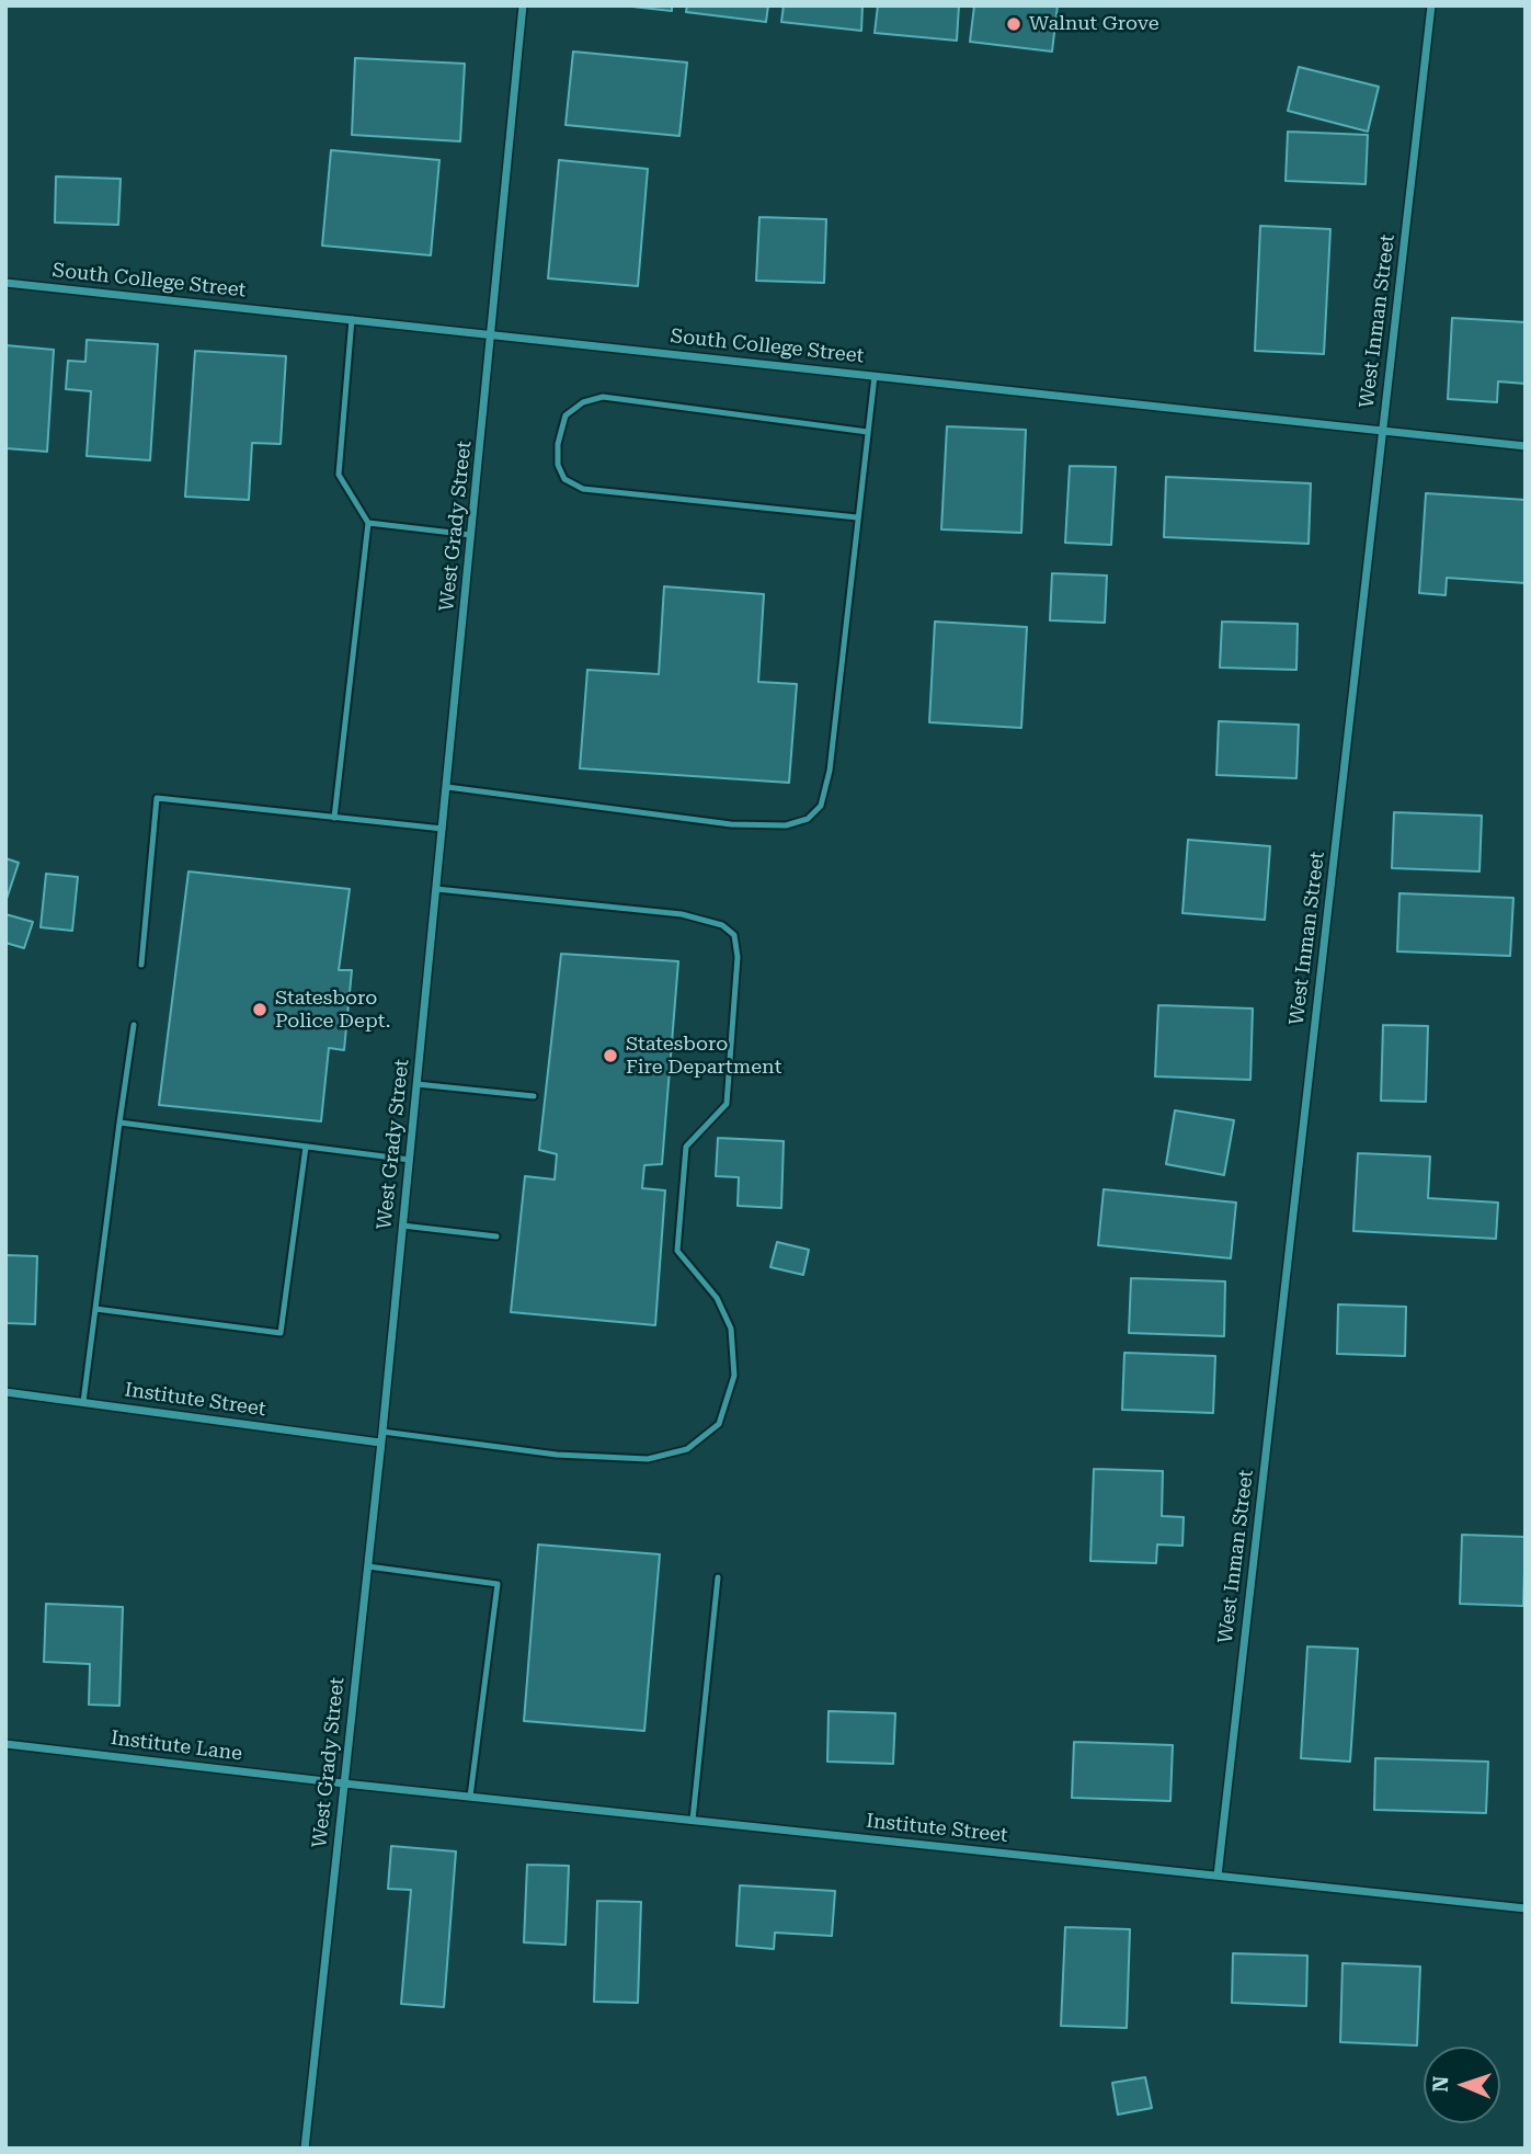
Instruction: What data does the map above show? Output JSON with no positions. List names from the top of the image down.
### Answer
{
  "streets": {
    "street": [
      "South College Street",
      "West Inman Street",
      "West Grady Street",
      "Institute Street",
      "Institute Lane"
    ]
  },
  "crossings": [
    ["South College Street", "West Inman Street"],
    ["South College Street", "West Grady Street"],
    ["West Inman Street", "Institute Street"],
    ["West Grady Street", "Institute Street"],
    ["West Grady Street", "Institute Lane"],
    ["Institute Street", "Institute Lane"]
  ],
  "places": ["Walnut Grove", "Statesboro Police Dept.", "Statesboro Fire Department"],
  "north": "left"
}
